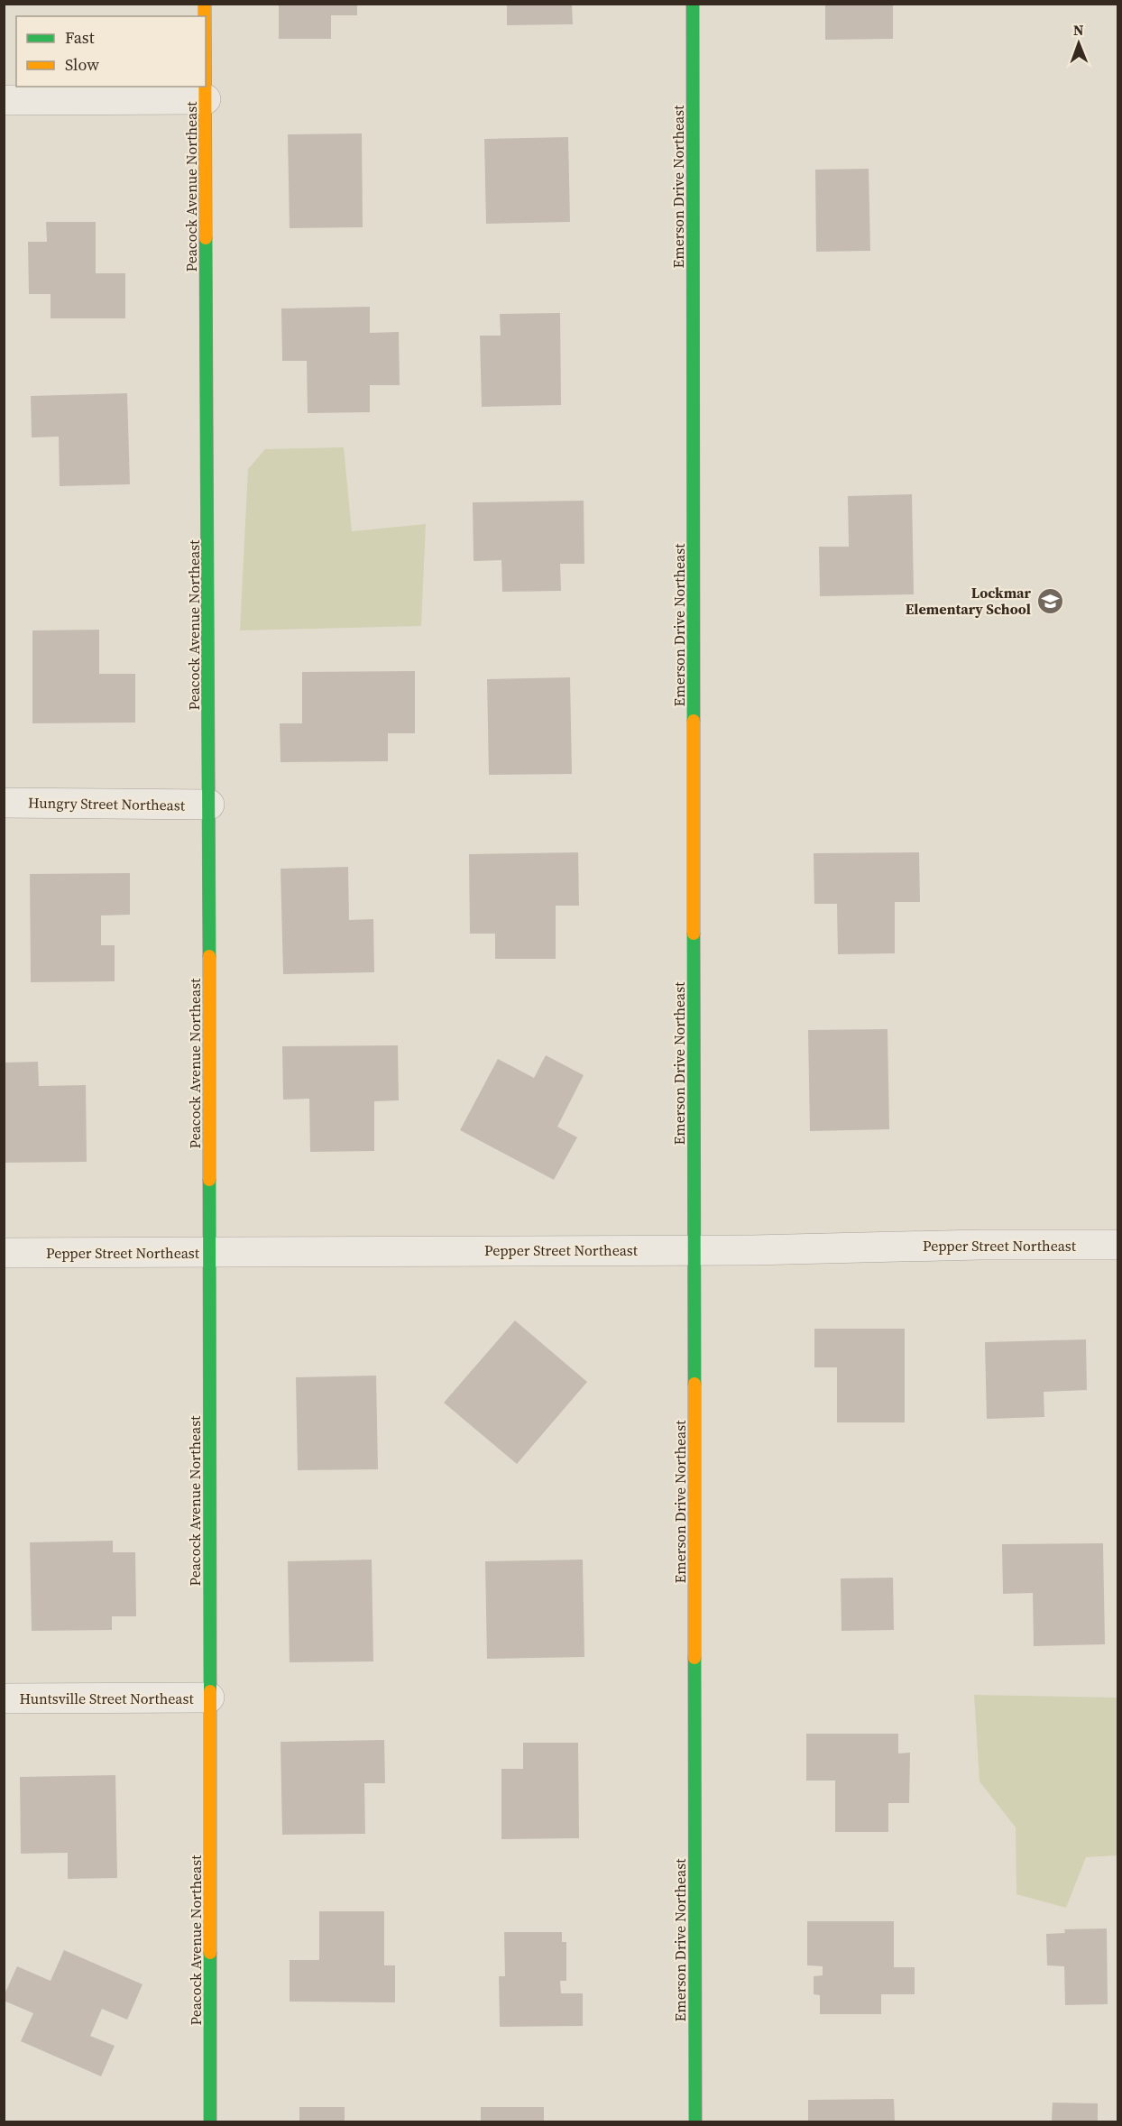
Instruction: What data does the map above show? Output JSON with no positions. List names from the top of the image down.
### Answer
{
  "streets": {
    "street": [
      "Peacock Avenue Northeast",
      "Emerson Drive Northeast",
      "Hungry Street Northeast",
      "Pepper Street Northeast",
      "Huntsville Street Northeast"
    ]
  },
  "crossings": [
    ["Peacock Avenue Northeast", "Hungry Street Northeast"],
    ["Peacock Avenue Northeast", "Pepper Street Northeast"],
    ["Peacock Avenue Northeast", "Huntsville Street Northeast"],
    ["Emerson Drive Northeast", "Pepper Street Northeast"]
  ],
  "places": {
    "school or university": ["Lockmar Elementary School"]
  },
  "legend": ["Fast", "Slow"],
  "north": "top"
}
